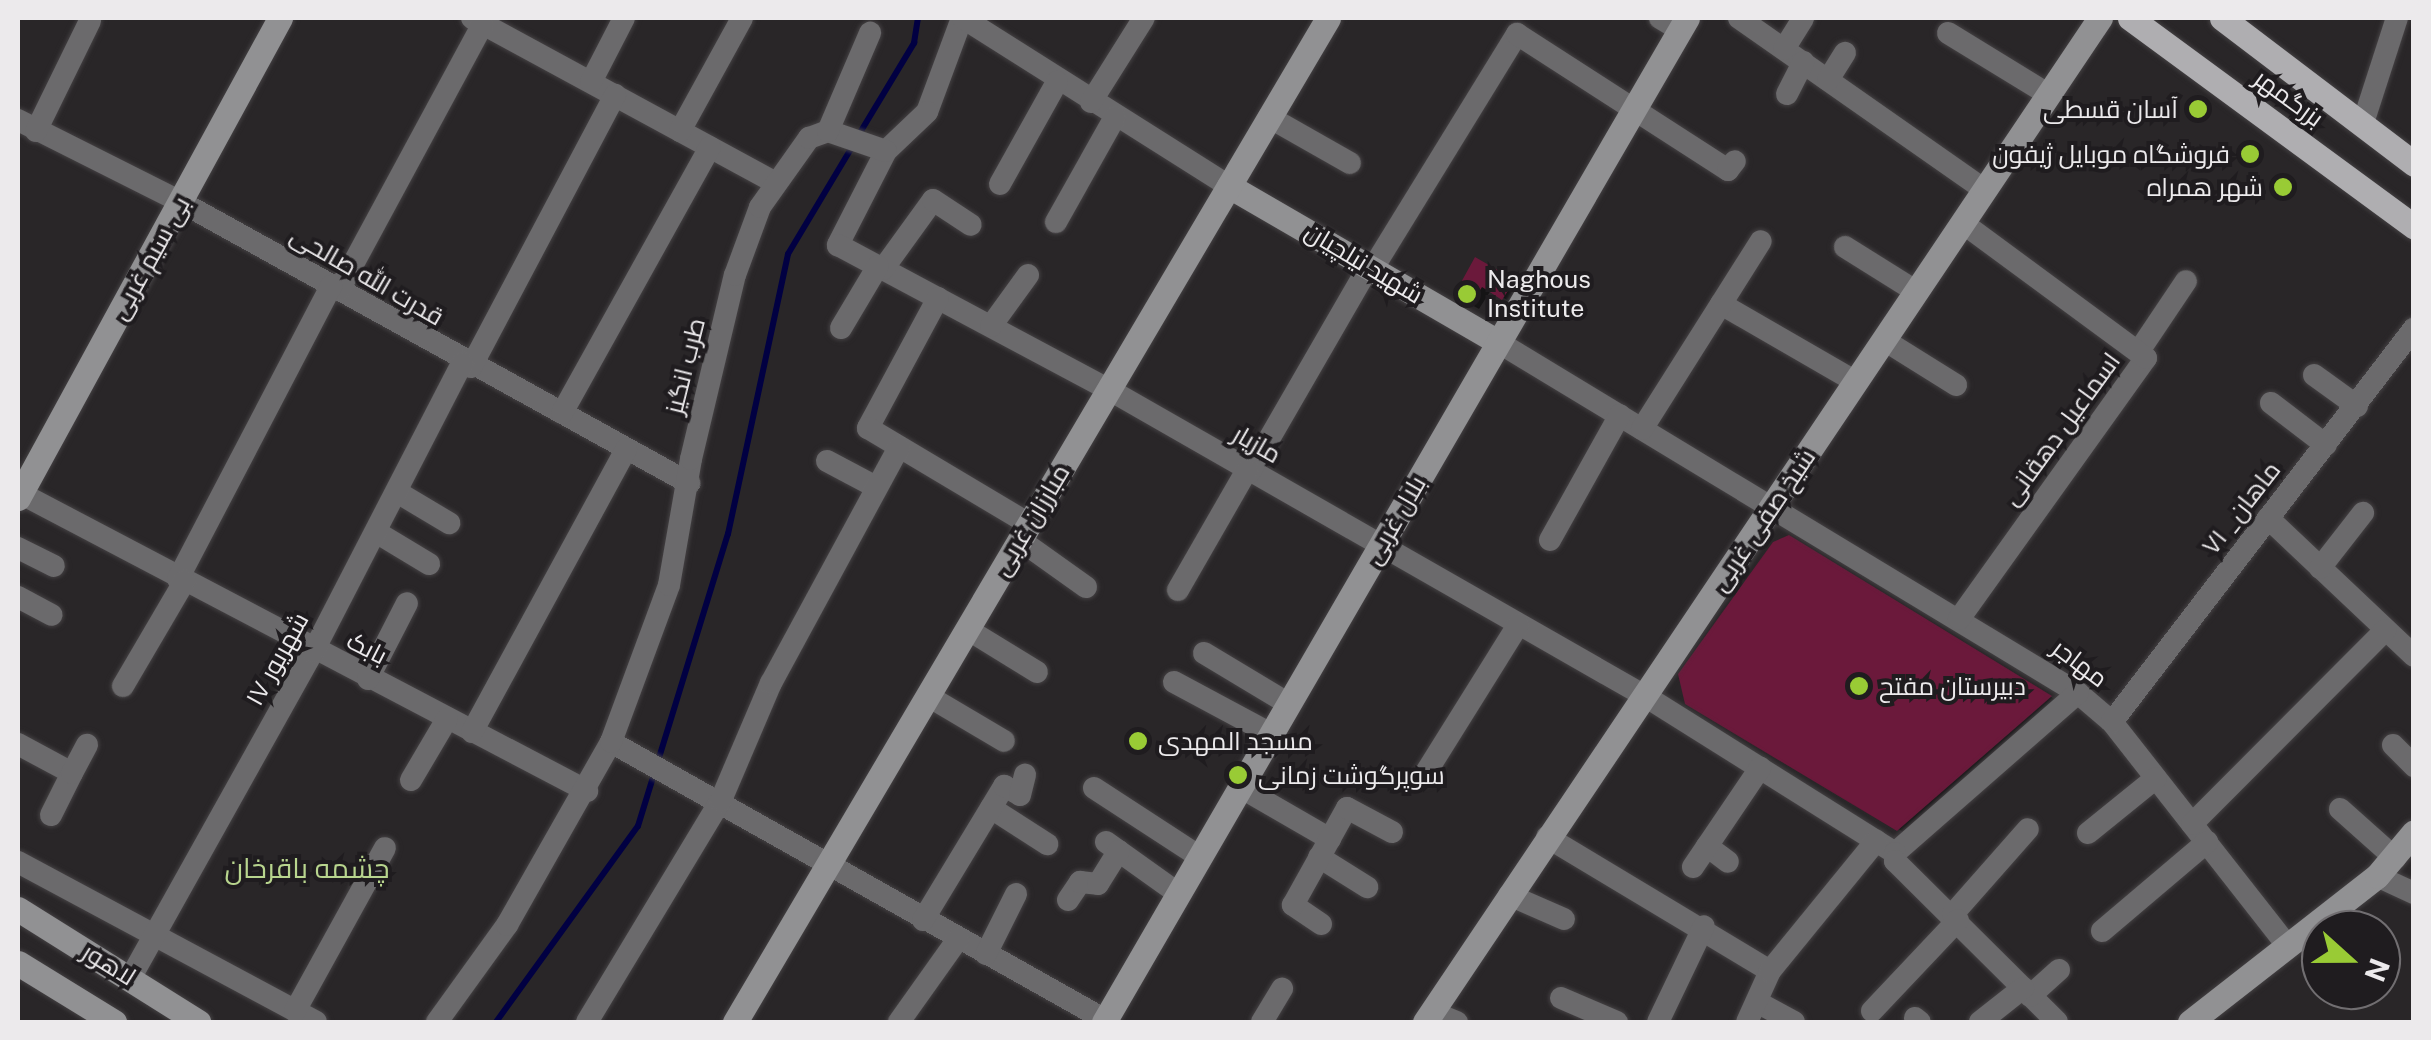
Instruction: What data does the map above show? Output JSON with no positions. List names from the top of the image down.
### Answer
{
  "streets": {
    "main road": ["بزرگمهر"],
    "street": [
      "بی سیم غربی",
      "شهید نیلچیان",
      "قدرت الله صالحی",
      "طرب انگیز",
      "اسماعیل دهقانی",
      "مازیار",
      "۷۱ _ماهان",
      "مبارزان غربی",
      "بلال غربی",
      "شیخ صفی غربی",
      "بابک",
      "۱۷ شهریور",
      "مهاجر",
      "لاهور"
    ]
  },
  "crossings": [
    ["بی سیم غربی", "قدرت الله صالحی"],
    ["بی سیم غربی", "بابک"],
    ["شهید نیلچیان", "مبارزان غربی"],
    ["شهید نیلچیان", "بلال غربی"],
    ["شهید نیلچیان", "مهاجر"],
    ["قدرت الله صالحی", "طرب انگیز"],
    ["قدرت الله صالحی", "۱۷ شهریور"],
    ["طرب انگیز", "بابک"],
    ["اسماعیل دهقانی", "شیخ صفی غربی"],
    ["اسماعیل دهقانی", "مهاجر"],
    ["مازیار", "مبارزان غربی"],
    ["مازیار", "بلال غربی"],
    ["مازیار", "شیخ صفی غربی"],
    ["۷۱ _ماهان", "مهاجر"],
    ["بلال غربی", "مهاجر"],
    ["شیخ صفی غربی", "مهاجر"],
    ["بابک", "۱۷ شهریور"],
    ["۱۷ شهریور", "لاهور"]
  ],
  "districts": ["چشمه باقرخان"],
  "places": [
    "آسان قسطی",
    "فروشگاه موبایل ژیفون",
    "شهر همراه",
    "Naghous Institute",
    "دبیرستان مفتح",
    "مسجد المهدی",
    "سوپرگوشت زمانی"
  ],
  "north": "right"
}
